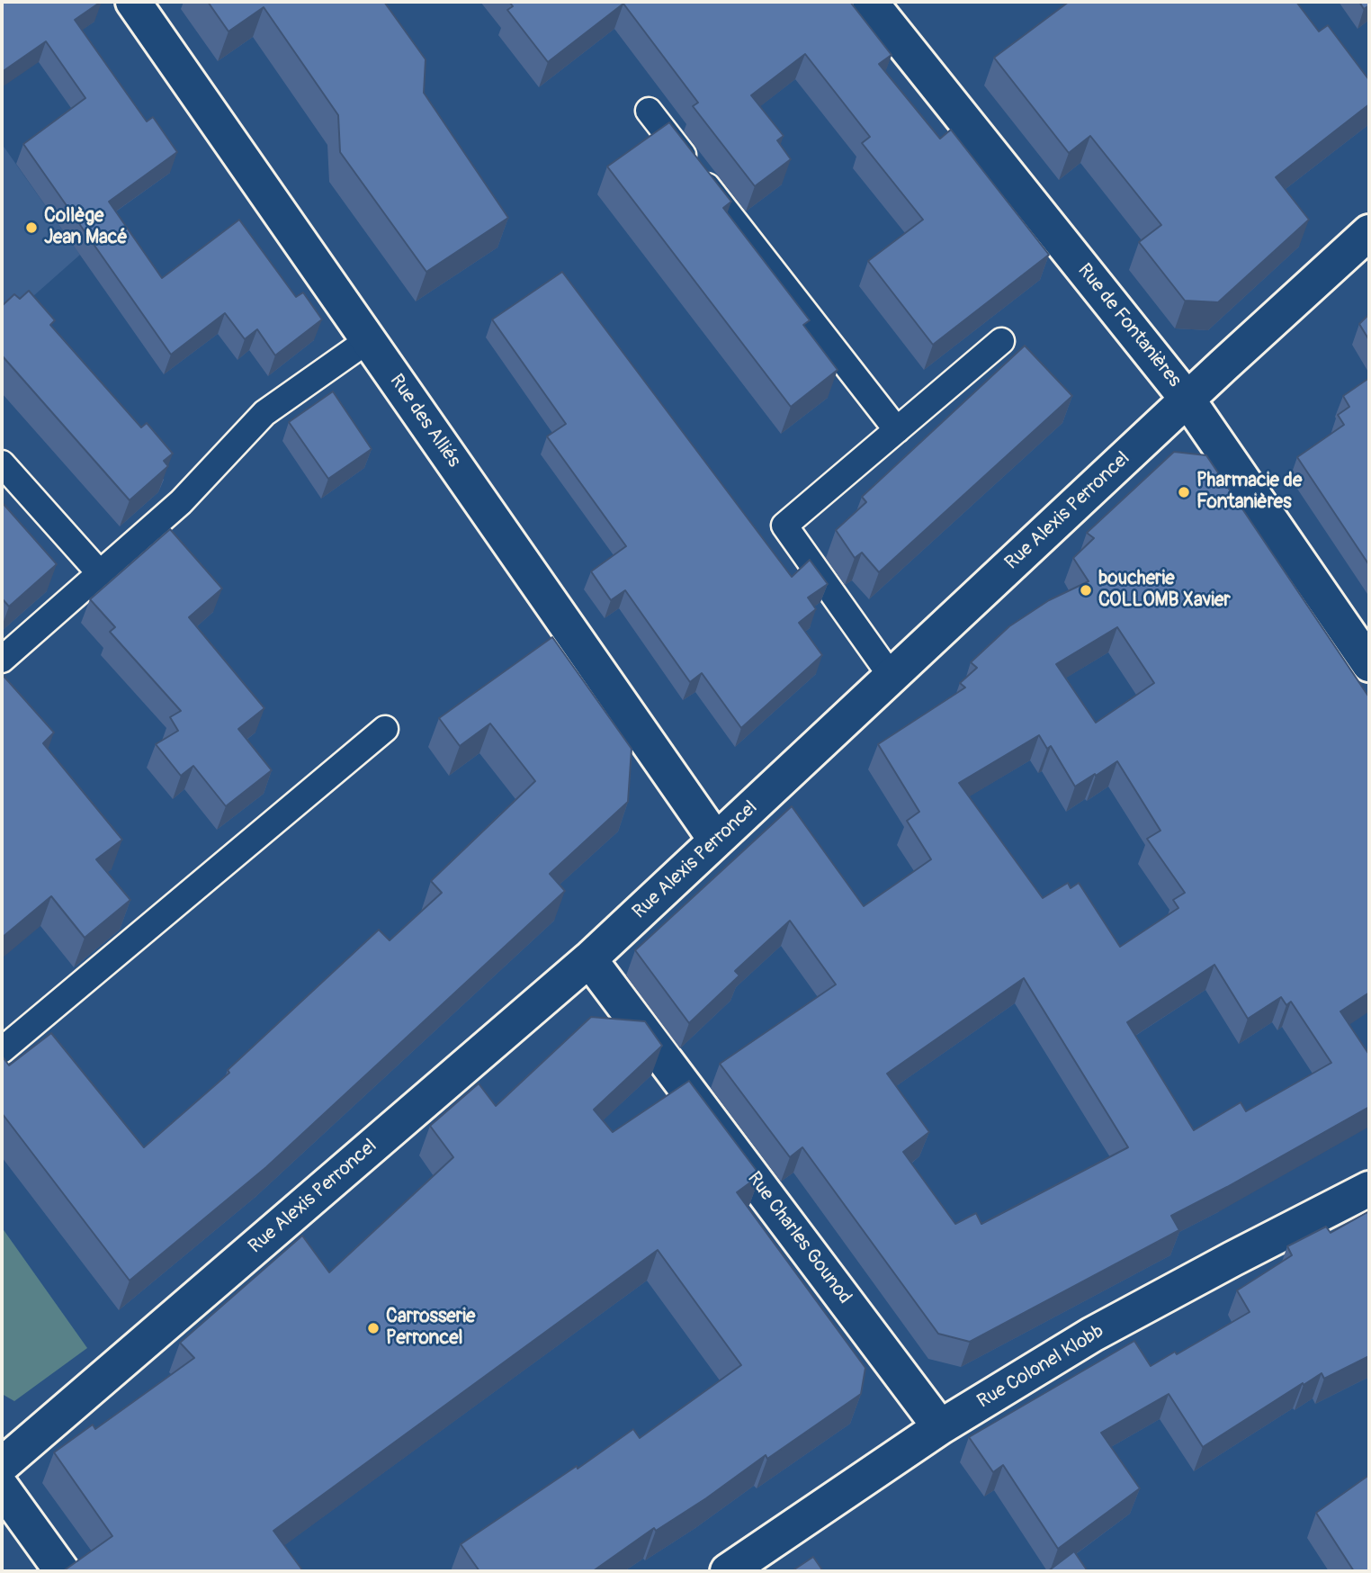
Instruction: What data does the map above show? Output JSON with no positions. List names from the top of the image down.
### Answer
{
  "streets": {
    "street": [
      "Rue de Fontanières",
      "Rue des Alliés",
      "Rue Alexis Perroncel",
      "Rue Charles Gounod",
      "Rue Colonel Klobb"
    ]
  },
  "crossings": [
    ["Rue de Fontanières", "Rue Alexis Perroncel"],
    ["Rue des Alliés", "Rue Alexis Perroncel"],
    ["Rue Alexis Perroncel", "Rue Charles Gounod"],
    ["Rue Charles Gounod", "Rue Colonel Klobb"]
  ],
  "places": [
    "Collège Jean Macé",
    "Pharmacie de Fontanières",
    "boucherie COLLOMB Xavier",
    "Carrosserie Perroncel"
  ]
}
